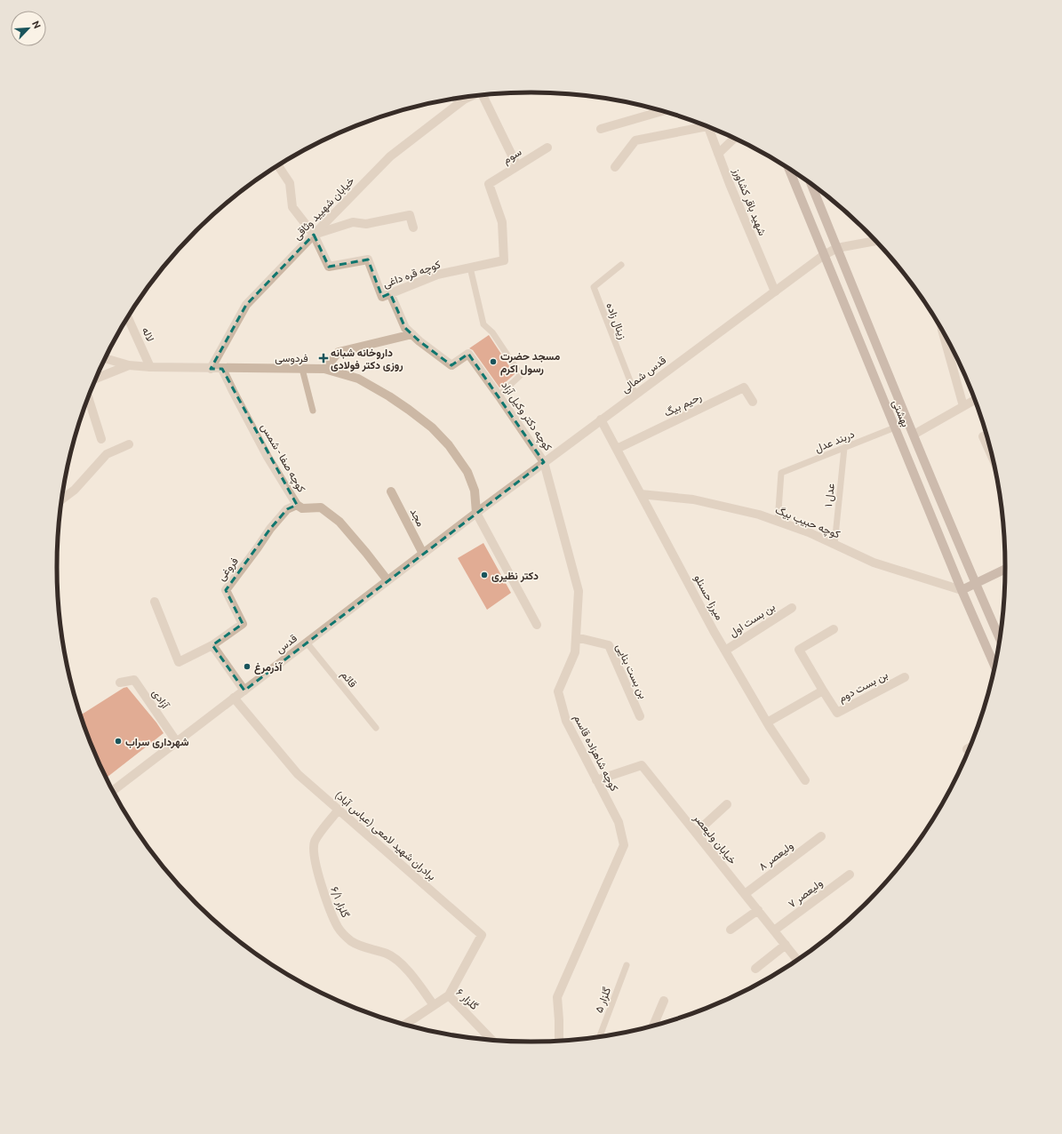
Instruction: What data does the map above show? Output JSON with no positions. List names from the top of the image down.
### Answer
{
  "streets": {
    "main road": ["بهشتی"],
    "street": [
      "سوم",
      "شهید باقر کشاورز",
      "خیابان شهیید وثاقی",
      "کوچه قره داغی",
      "لاله",
      "فردوسی",
      "قدس شمالی",
      "رحیم بیگ",
      "کوچه دکتر وکیل آزاد",
      "کوچه صفا - شمس",
      "مجد",
      "کوچه حبیب بیگ",
      "فروغی",
      "میرزا حسنلو",
      "بن بست اول",
      "قدس",
      "بن بست بنایی",
      "بن بست دوم",
      "آزادی",
      "کوچه شاهزاده قاسم",
      "برادران شهید لامعی (عباس آباد)",
      "خیابان ولیعصر",
      "ولیعصر ۸",
      "ولیعصر ۷",
      "گلزار ۶/۱",
      "گلزار ۶"
    ],
    "lane": [
      "زینال زاده",
      "دربند عدل",
      "عدل ۱",
      "قائم",
      "گلزار ۵"
    ]
  },
  "crossings": [
    ["سوم", "کوچه قره داغی"],
    ["شهید باقر کشاورز", "قدس شمالی"],
    ["خیابان شهیید وثاقی", "کوچه قره داغی"],
    ["خیابان شهیید وثاقی", "فردوسی"],
    ["کوچه قره داغی", "کوچه دکتر وکیل آزاد"],
    ["زینال زاده", "قدس شمالی"],
    ["لاله", "فردوسی"],
    ["فردوسی", "قدس شمالی"],
    ["فردوسی", "کوچه صفا - شمس"],
    ["فردوسی", "قدس"],
    ["قدس شمالی", "بهشتی"],
    ["قدس شمالی", "کوچه دکتر وکیل آزاد"],
    ["قدس شمالی", "میرزا حسنلو"],
    ["قدس شمالی", "قدس"],
    ["قدس شمالی", "کوچه شاهزاده قاسم"],
    ["رحیم بیگ", "میرزا حسنلو"],
    ["بهشتی", "دربند عدل"],
    ["بهشتی", "کوچه حبیب بیگ"],
    ["کوچه دکتر وکیل آزاد", "کوچه شاهزاده قاسم"],
    ["دربند عدل", "عدل ۱"],
    ["دربند عدل", "کوچه حبیب بیگ"],
    ["کوچه صفا - شمس", "فروغی"],
    ["کوچه صفا - شمس", "قدس"],
    ["عدل ۱", "کوچه حبیب بیگ"],
    ["مجد", "قدس"],
    ["کوچه حبیب بیگ", "میرزا حسنلو"],
    ["میرزا حسنلو", "بن بست اول"],
    ["میرزا حسنلو", "بن بست دوم"],
    ["قدس", "قائم"],
    ["قدس", "آزادی"],
    ["قدس", "برادران شهید لامعی (عباس آباد)"],
    ["بن بست بنایی", "کوچه شاهزاده قاسم"],
    ["کوچه شاهزاده قاسم", "خیابان ولیعصر"],
    ["برادران شهید لامعی (عباس آباد)", "گلزار ۶/۱"],
    ["برادران شهید لامعی (عباس آباد)", "گلزار ۶"],
    ["خیابان ولیعصر", "ولیعصر ۸"],
    ["خیابان ولیعصر", "ولیعصر ۷"],
    ["گلزار ۶/۱", "گلزار ۶"]
  ],
  "places": {
    "health": ["داروخانه شبانه روزی دکتر فولادی"],
    "other": [
      "مسجد حضرت رسول اکرم",
      "دکتر نظیری",
      "آذرمرغ",
      "شهرداری سراب"
    ]
  },
  "north": "top right"
}
